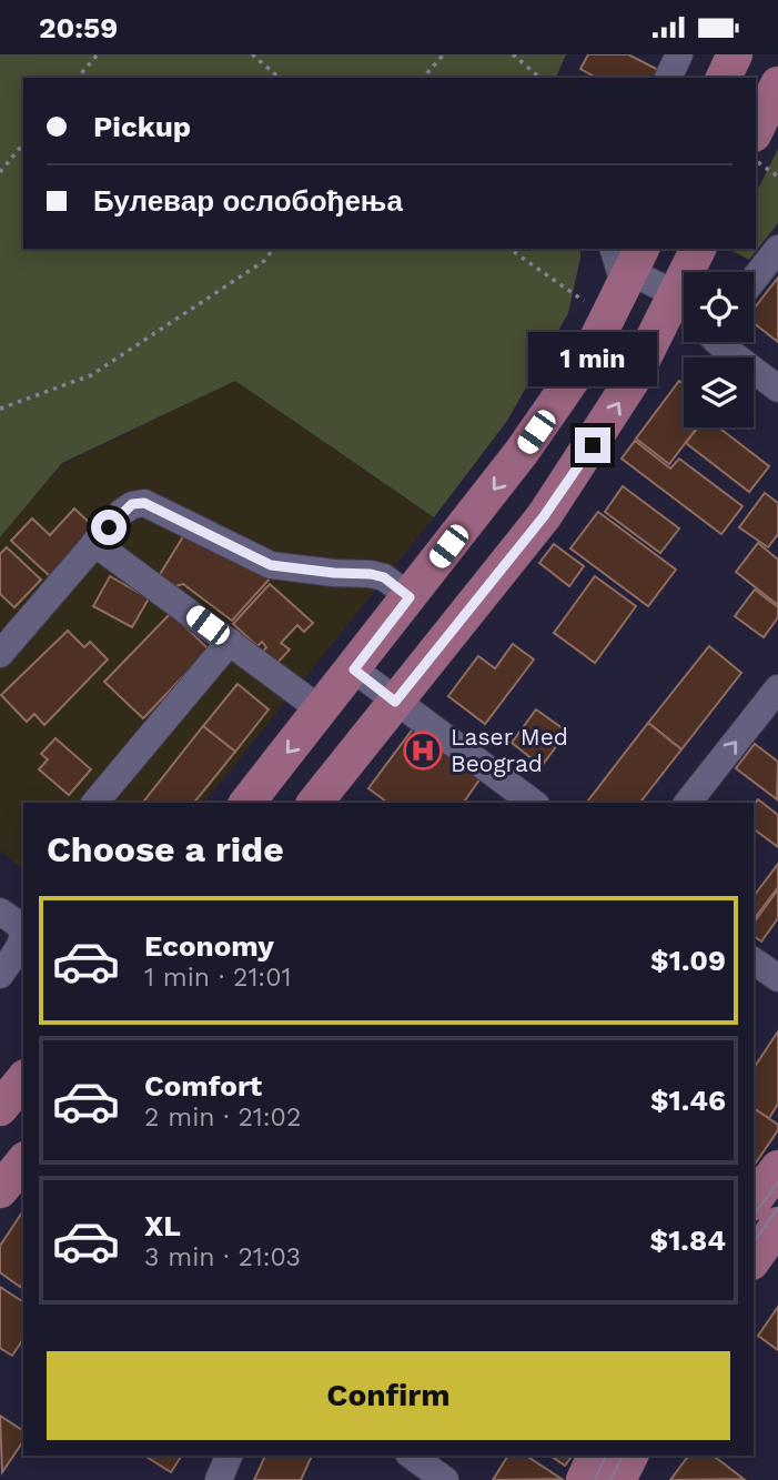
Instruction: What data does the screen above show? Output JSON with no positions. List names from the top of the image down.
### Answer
{
  "places": {
    "hospital": ["Laser Med Beograd"]
  },
  "page": {
    "status": "20:59",
    "banner": ["Pickup", "Булевар ослобођења"],
    "bubble": "1 min",
    "heading": "Choose a ride",
    "list": [
      {
        "name": "Economy",
        "note": "1 min · 21:01",
        "value": "$1.09"
      },
      {
        "name": "Comfort",
        "note": "2 min · 21:02",
        "value": "$1.46"
      },
      {
        "name": "XL",
        "note": "3 min · 21:03",
        "value": "$1.84"
      }
    ],
    "buttons": "Confirm"
  }
}
